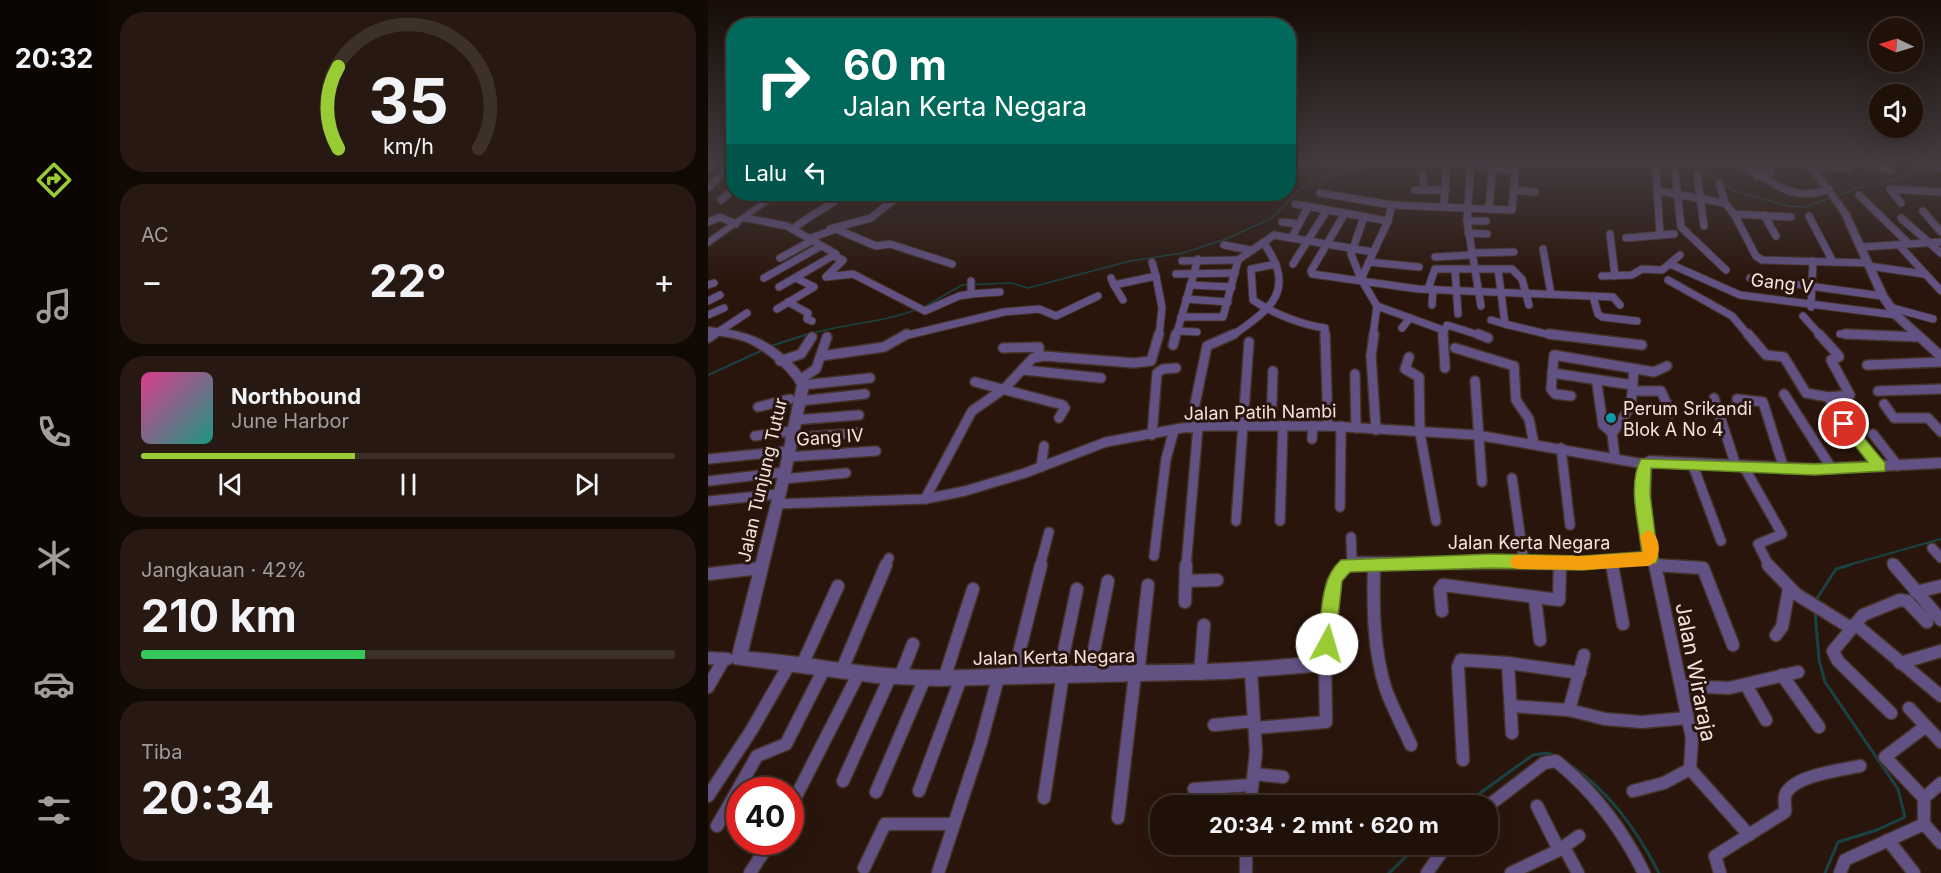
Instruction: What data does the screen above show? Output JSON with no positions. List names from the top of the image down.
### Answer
{
  "streets": {
    "street": [
      "Gang V",
      "Jalan Patih Nambi",
      "Gang IV",
      "Jalan Tunjung Tutur",
      "Jalan Kerta Negara",
      "Jalan Wiraraja"
    ]
  },
  "crossings": [
    ["Jalan Patih Nambi", "Jalan Tunjung Tutur"],
    ["Gang IV", "Jalan Tunjung Tutur"],
    ["Jalan Tunjung Tutur", "Jalan Kerta Negara"],
    ["Jalan Kerta Negara", "Jalan Wiraraja"]
  ],
  "places": ["Perum Srikandi Blok A No 4"],
  "north": "left",
  "page": {
    "tabs": "20:32",
    "turn": ["60 m", "Jalan Kerta Negara"],
    "then": "Lalu",
    "tile": [
      "AC",
      ["Jangkauan · 42%", "210 km"],
      ["Tiba", "20:34"]
    ],
    "heat": ["−", "22°", "+"],
    "song": ["Northbound", "June Harbor"],
    "limit": "40",
    "trip": "20:34 · 2 mnt · 620 m",
    "gauge": ["35", "km/h"]
  }
}
